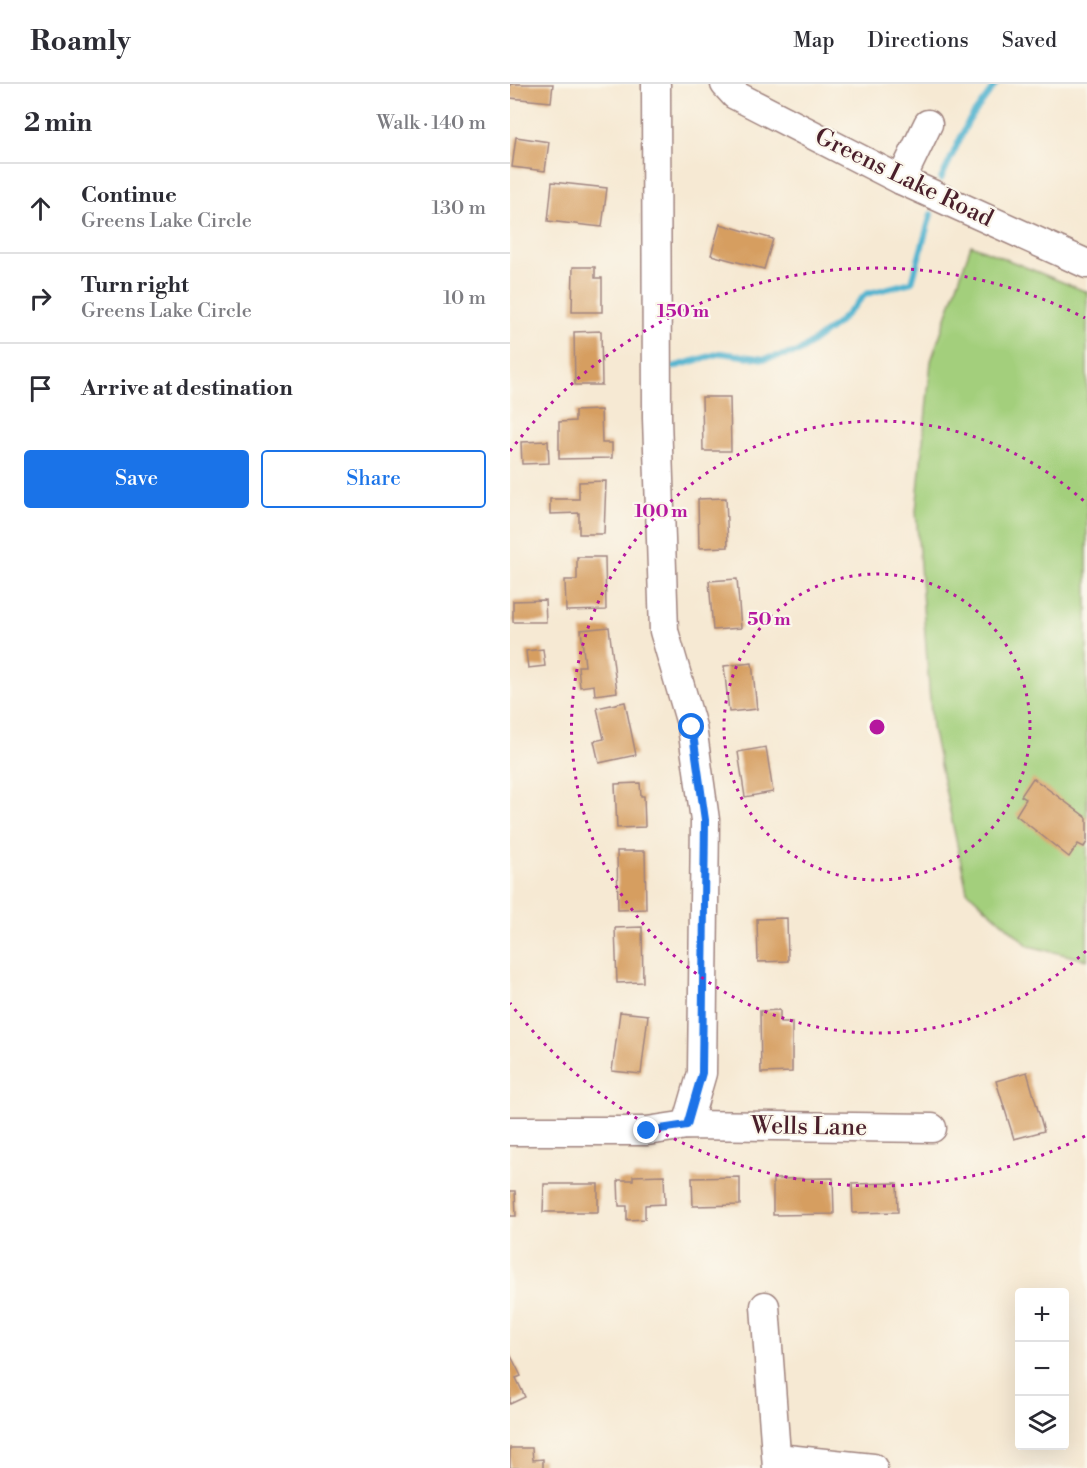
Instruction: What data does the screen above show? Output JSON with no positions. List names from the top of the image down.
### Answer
{
  "streets": {
    "street": ["Greens Lake Road", "Wells Lane"]
  },
  "page": {
    "header": "Roamly",
    "nav": ["Map", "Directions", "Saved"],
    "heading": ["2 min", "Walk · 140 m"],
    "list": [
      ["Continue", "Greens Lake Circle", "130 m"],
      ["Turn right", "Greens Lake Circle", "10 m"],
      "Arrive at destination"
    ],
    "buttons": ["Save", "Share"],
    "map_buttons": ["+", "−"]
  },
  "rings": ["150 m", "100 m", "50 m"]
}
